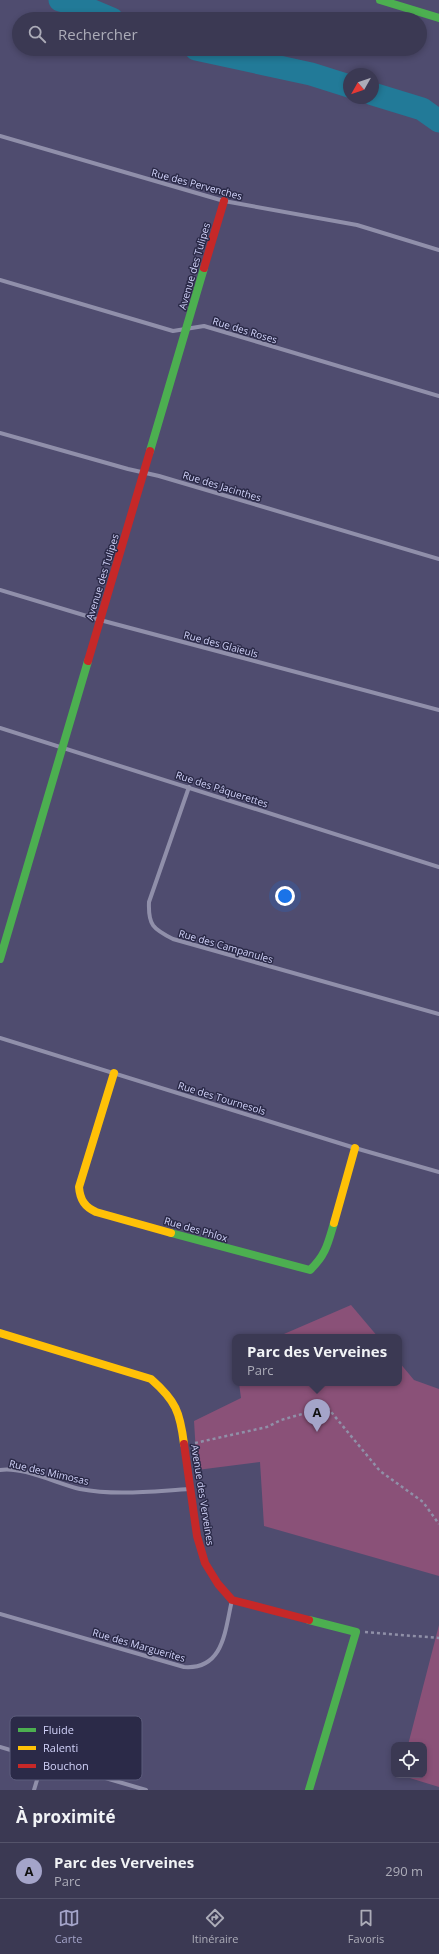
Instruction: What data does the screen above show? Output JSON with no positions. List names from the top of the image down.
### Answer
{
  "streets": {
    "street": [
      "Rue des Pervenches",
      "Avenue des Tulipes",
      "Rue des Roses",
      "Rue des Jacinthes",
      "Rue des Glaïeuls",
      "Rue des Pâquerettes",
      "Rue des Campanules",
      "Rue des Tournesols",
      "Rue des Phlox",
      "Rue des Mimosas",
      "Avenue des Verveines",
      "Rue des Marguerites"
    ]
  },
  "crossings": [
    ["Rue des Pervenches", "Avenue des Tulipes"],
    ["Avenue des Tulipes", "Rue des Roses"],
    ["Avenue des Tulipes", "Rue des Jacinthes"],
    ["Avenue des Tulipes", "Rue des Glaïeuls"],
    ["Avenue des Tulipes", "Rue des Pâquerettes"],
    ["Rue des Pâquerettes", "Rue des Campanules"],
    ["Rue des Tournesols", "Rue des Phlox"],
    ["Rue des Mimosas", "Avenue des Verveines"],
    ["Avenue des Verveines", "Rue des Marguerites"]
  ],
  "legend": ["Fluide", "Ralenti", "Bouchon"],
  "north": "bottom left",
  "page": {
    "search": "Rechercher",
    "popup": ["Parc des Verveines", "Parc"],
    "pins": "A",
    "heading": "À proximité",
    "list": [
      {
        "mark": "A",
        "name": "Parc des Verveines",
        "note": "Parc",
        "value": "290 m"
      }
    ],
    "nav": ["Carte", "Itinéraire", "Favoris"]
  }
}
